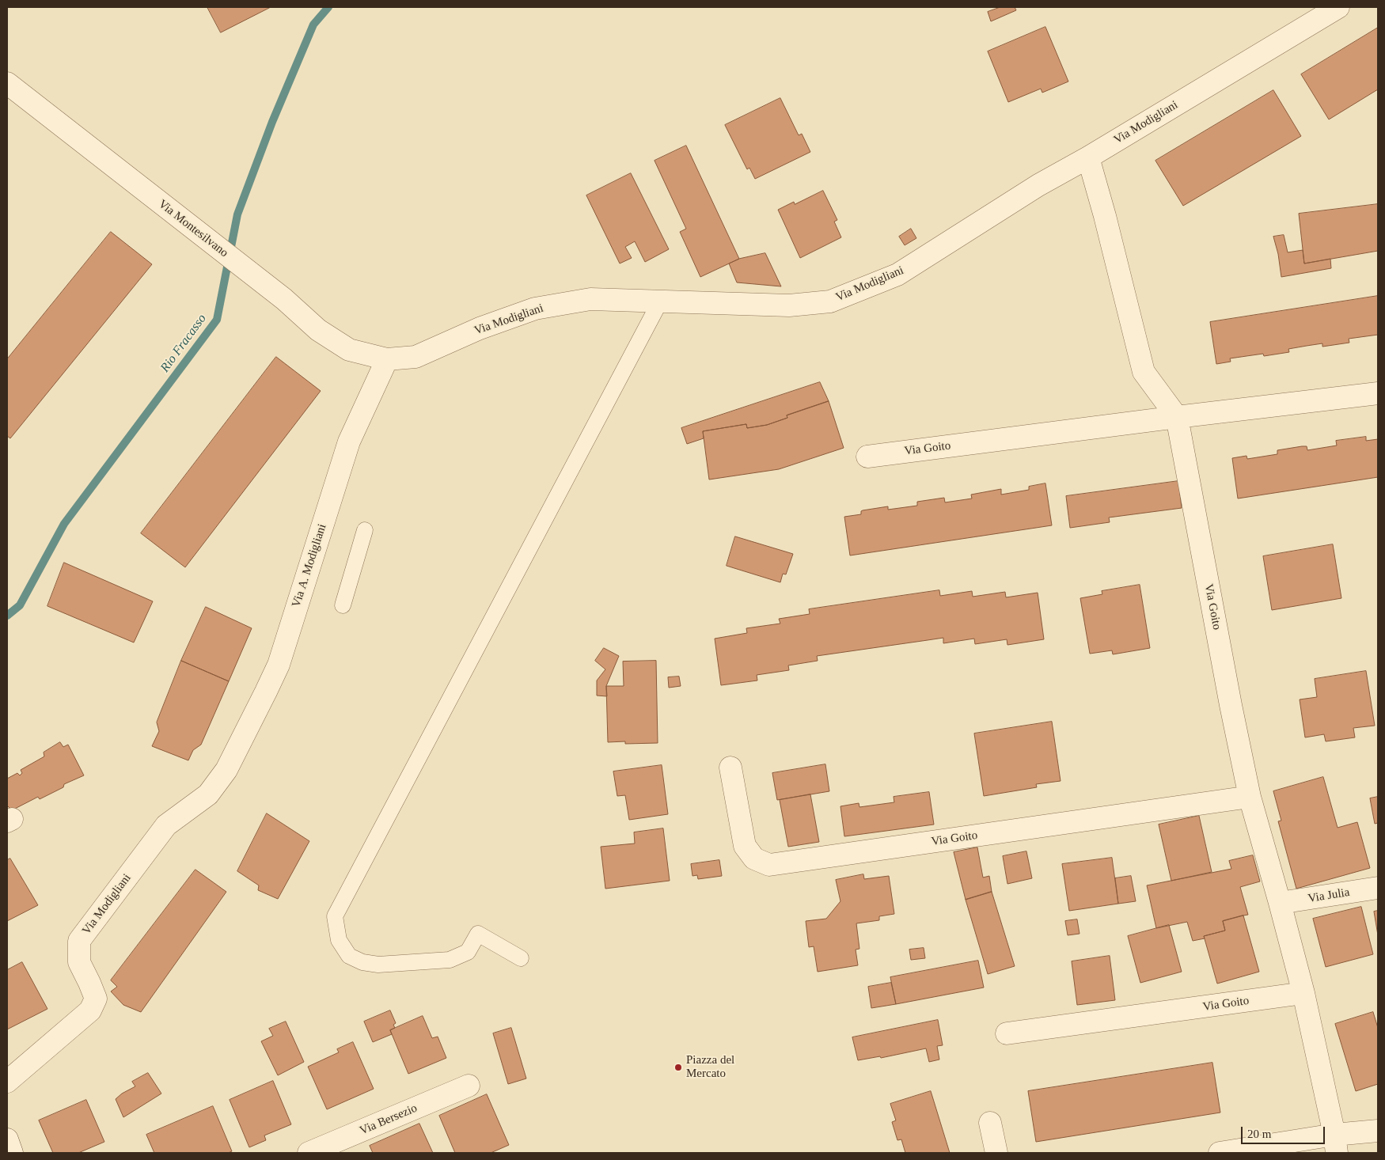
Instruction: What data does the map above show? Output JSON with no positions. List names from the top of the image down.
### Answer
{
  "streets": {
    "street": [
      "Via Modigliani",
      "Via Montesilvano",
      "Via Goito",
      "Via A. Modigliani",
      "Via Julia",
      "Via Bersezio"
    ]
  },
  "crossings": [
    ["Via Modigliani", "Via Montesilvano"],
    ["Via Modigliani", "Via Goito"],
    ["Via Modigliani", "Via A. Modigliani"],
    ["Via Montesilvano", "Via A. Modigliani"],
    ["Via Goito", "Via Julia"]
  ],
  "water": ["Rio Fracasso"],
  "places": ["Piazza del Mercato"],
  "scale_bar": "20 m"
}
